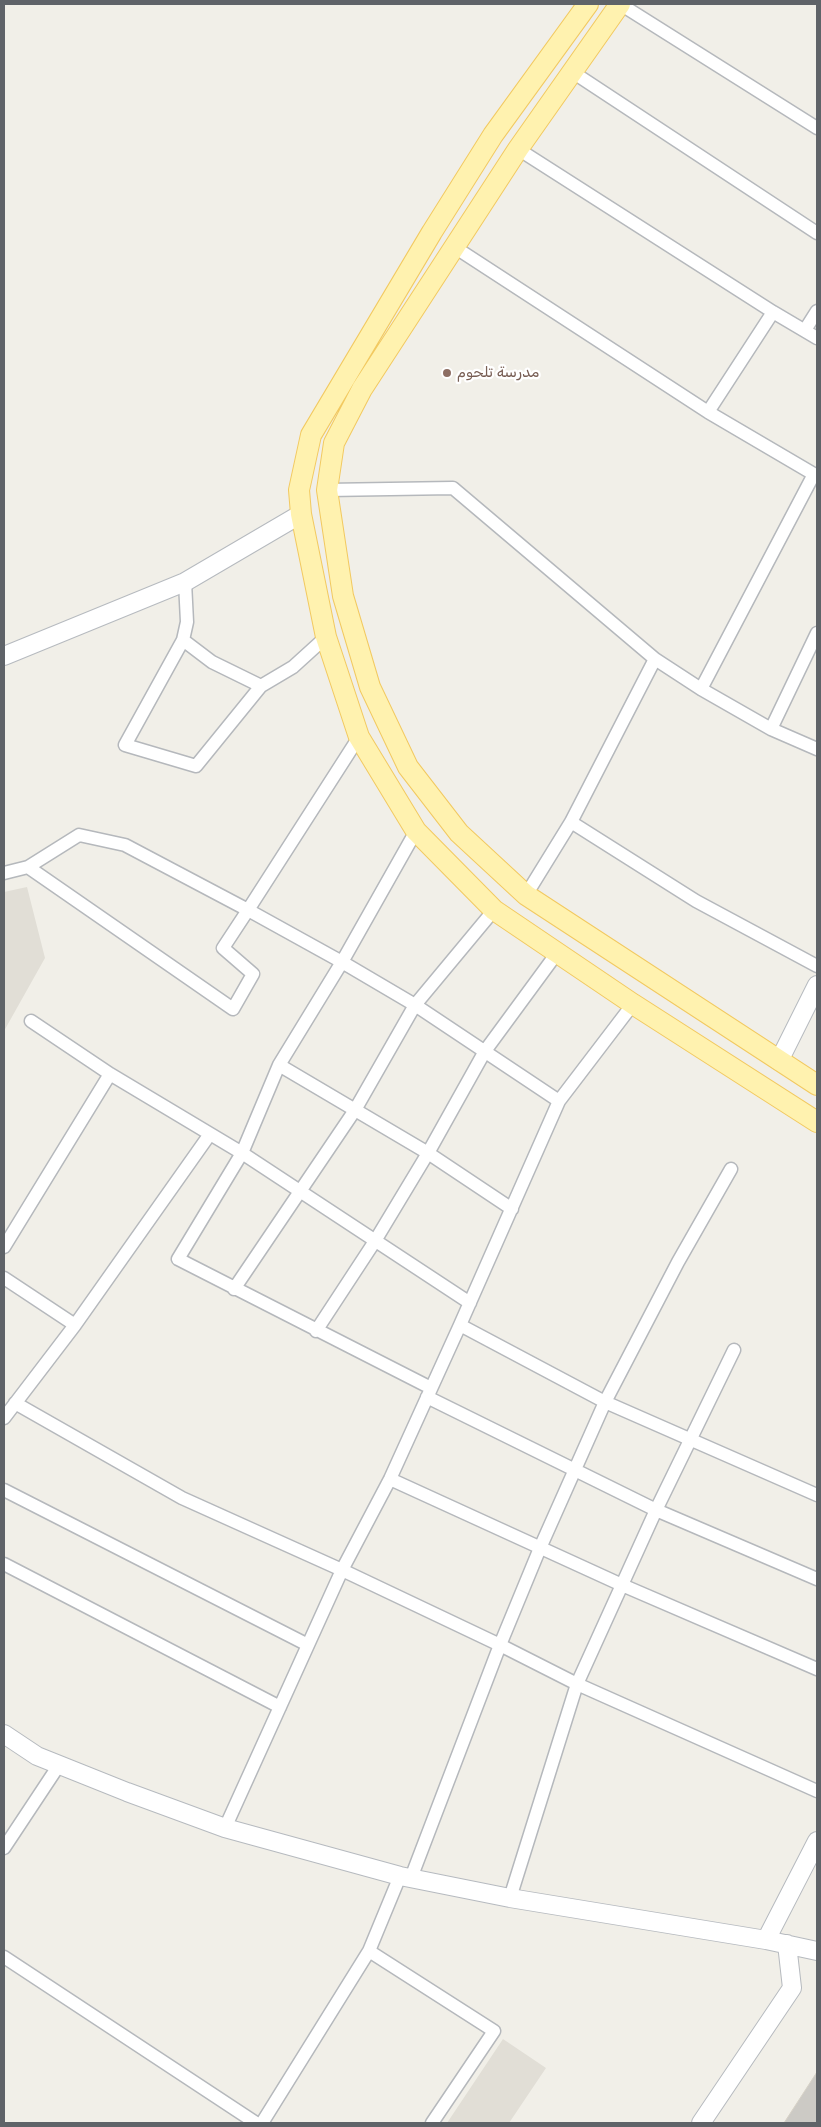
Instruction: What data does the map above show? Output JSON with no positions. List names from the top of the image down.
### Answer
{
  "places": ["مدرسة تلحوم"]
}
